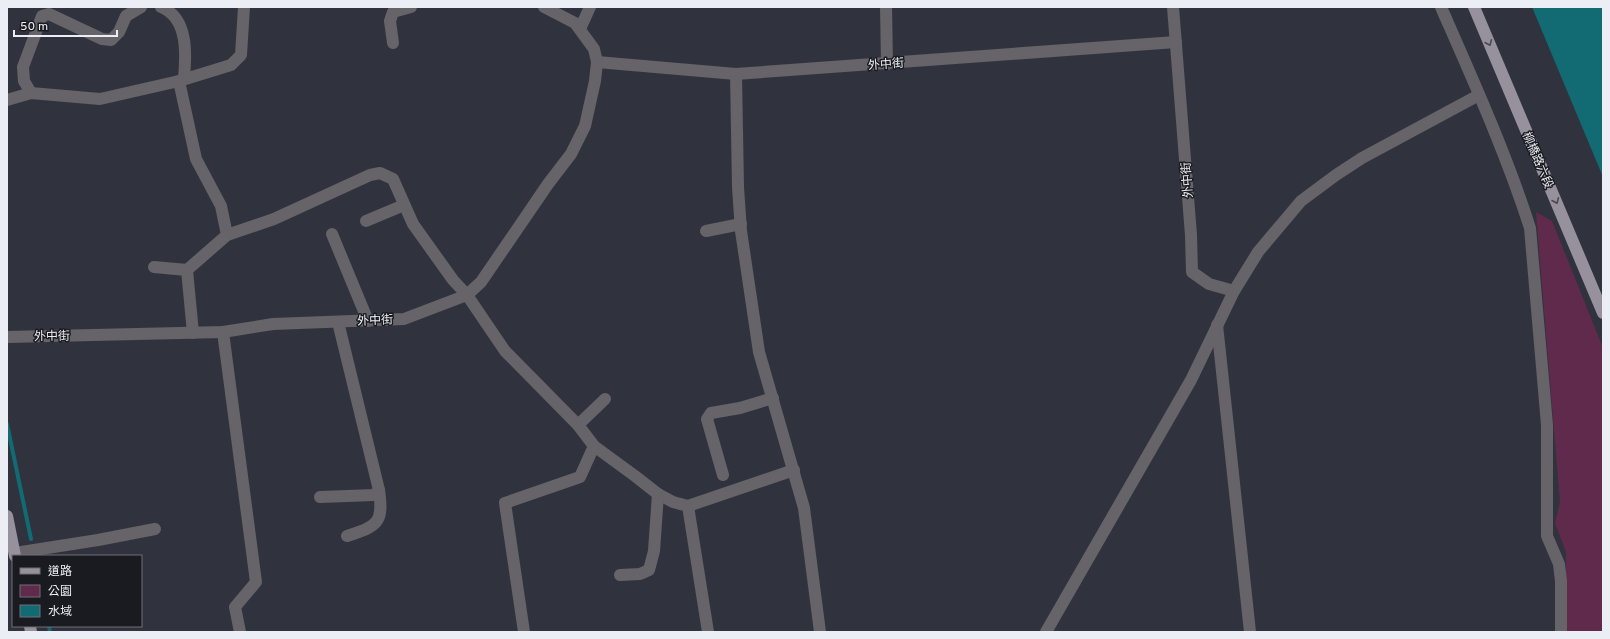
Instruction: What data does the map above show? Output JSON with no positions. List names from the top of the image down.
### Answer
{
  "streets": {
    "main road": ["柳橋路六段"],
    "street": ["外中街"]
  },
  "one_way": ["柳橋路六段"],
  "legend": ["道路", "公園", "水域"],
  "scale_bar": "50 m"
}
